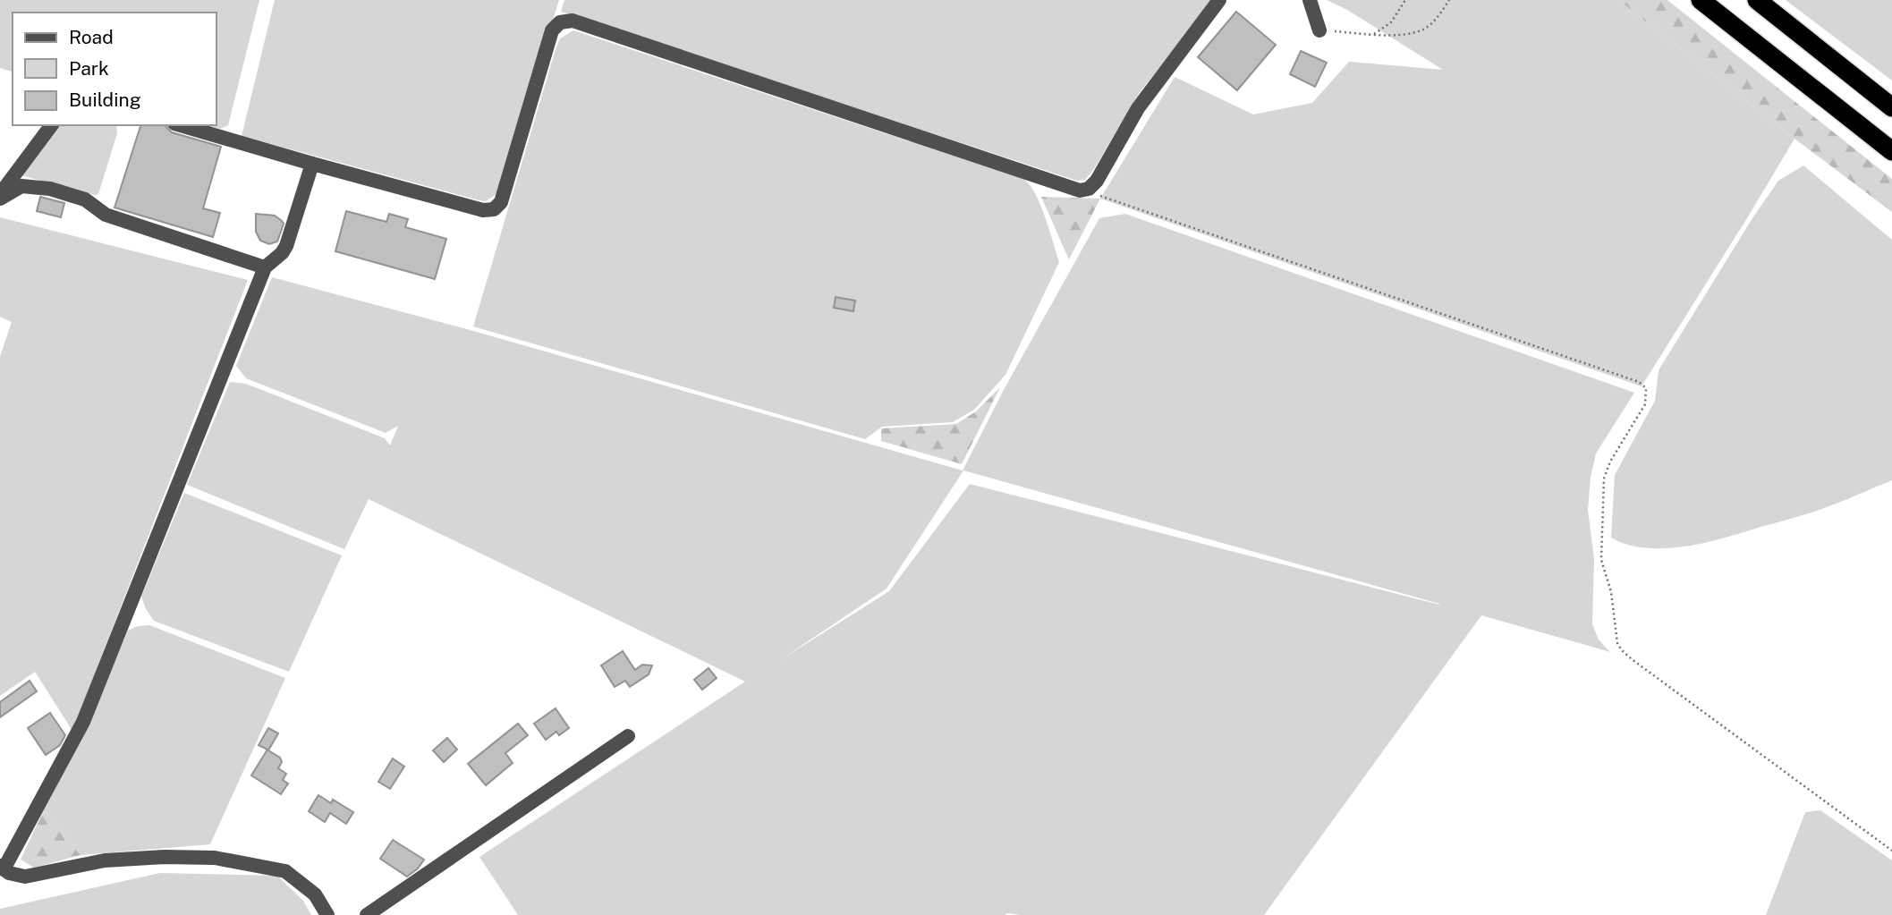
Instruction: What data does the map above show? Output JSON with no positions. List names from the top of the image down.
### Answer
{
  "legend": ["Road", "Park", "Building"]
}
